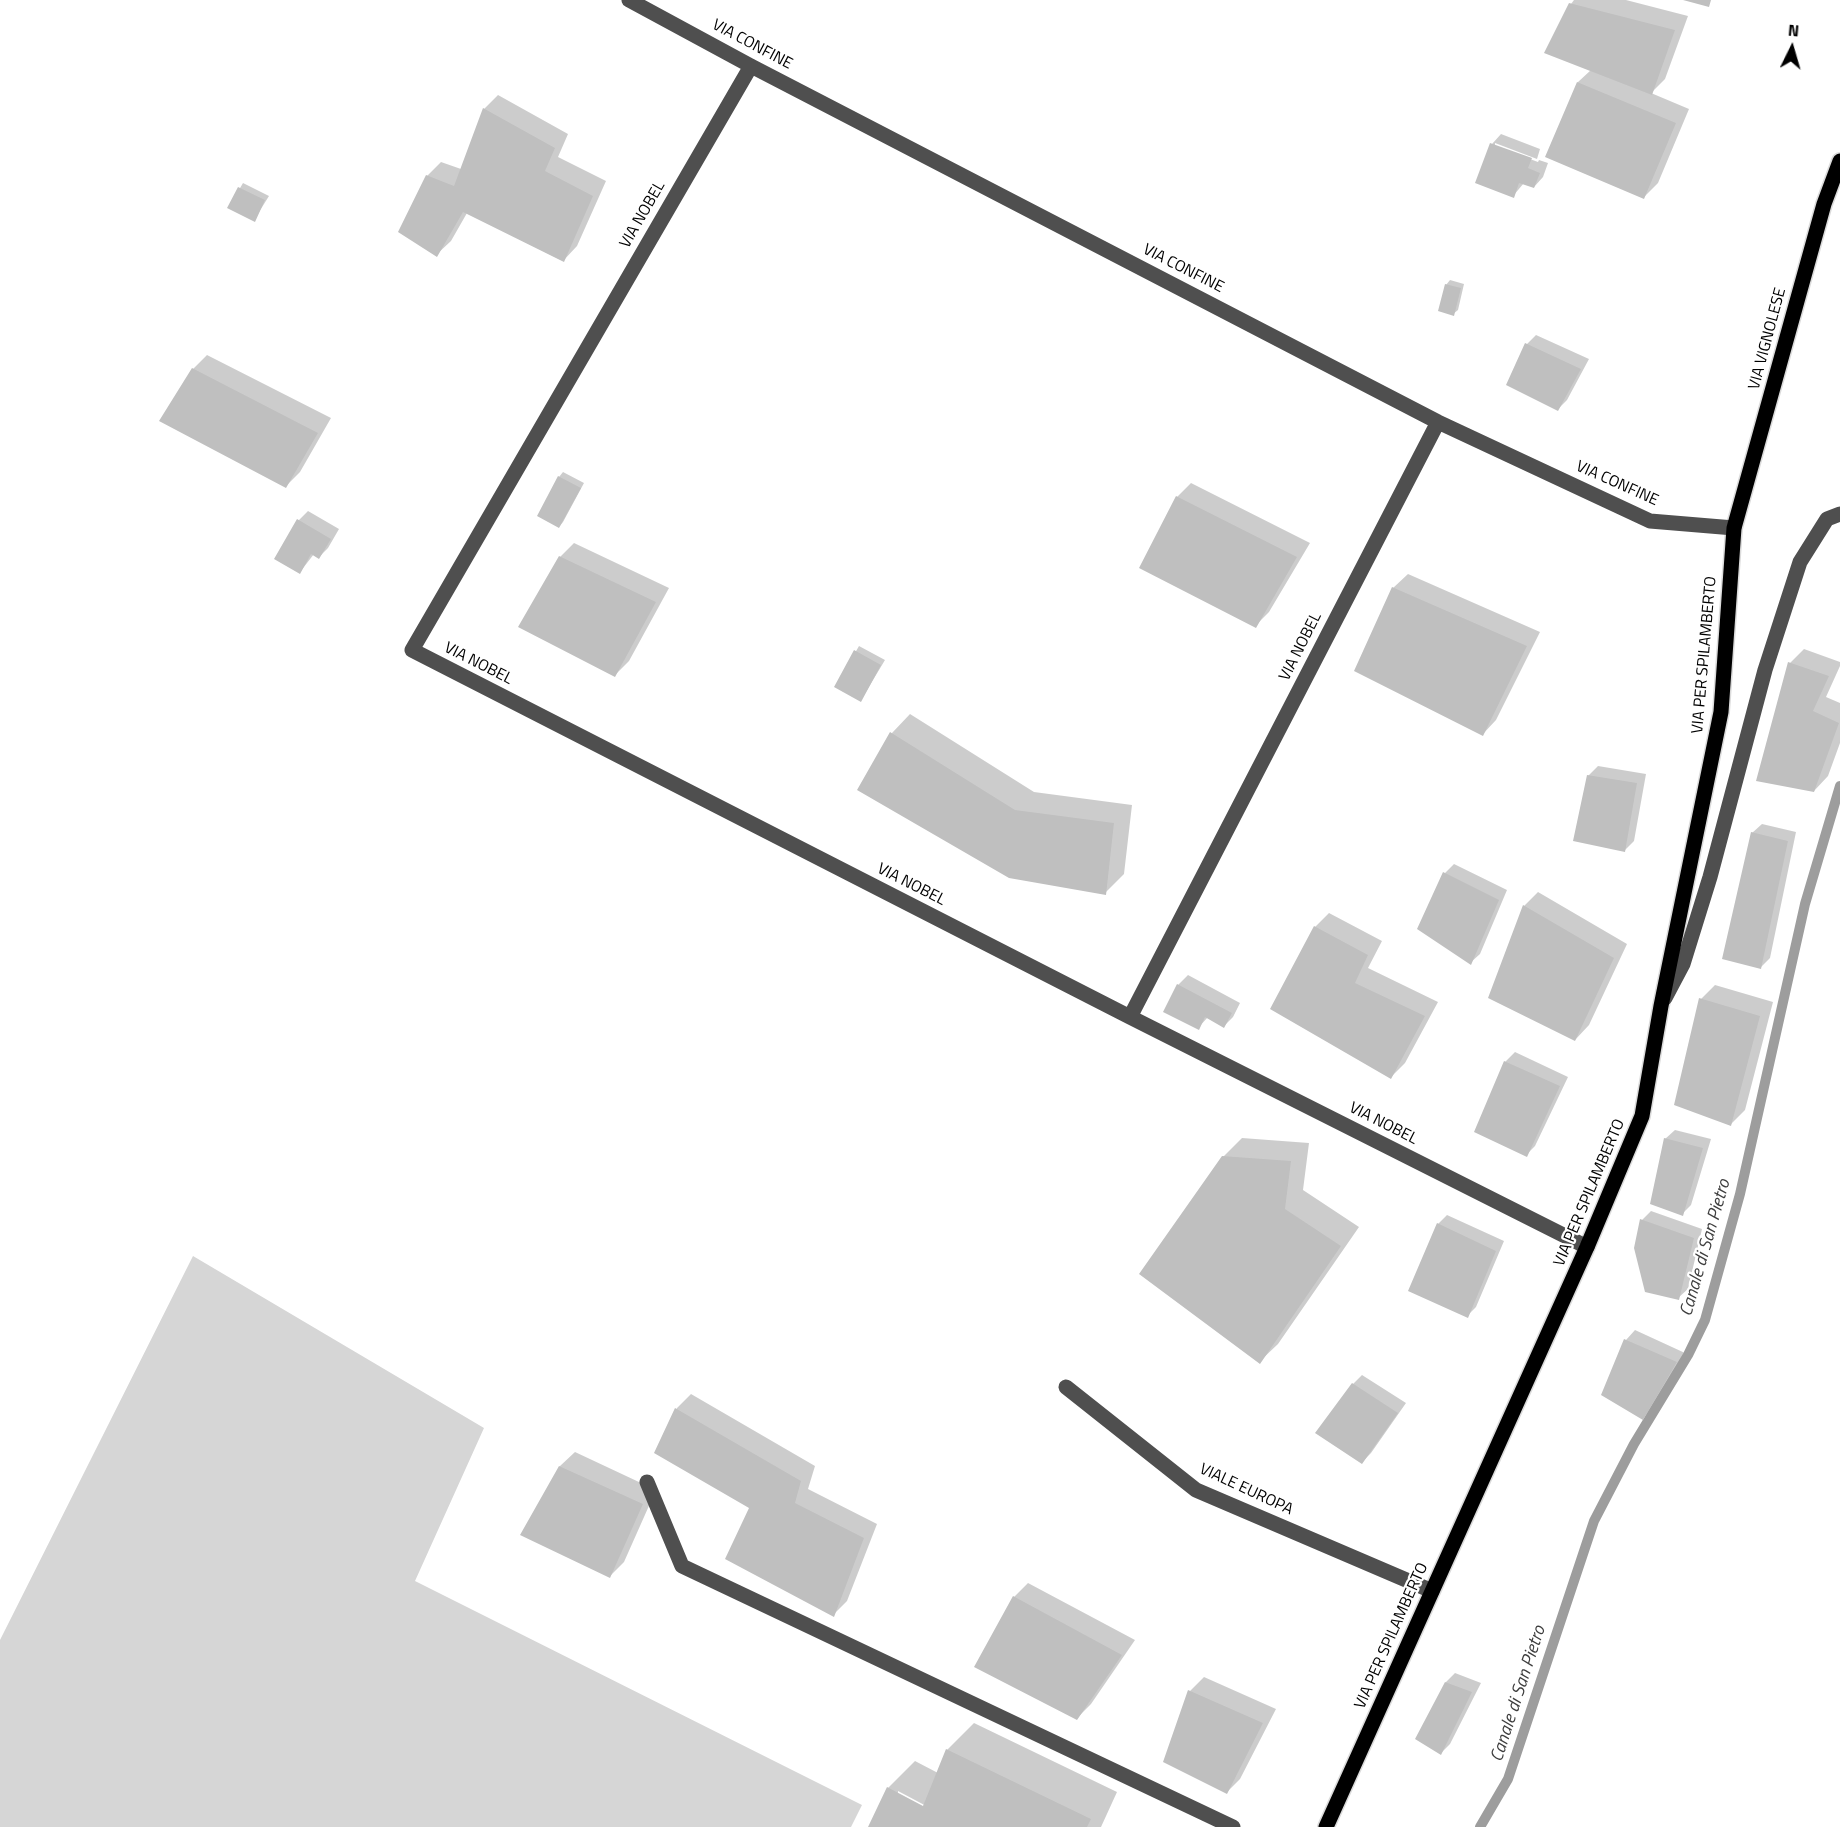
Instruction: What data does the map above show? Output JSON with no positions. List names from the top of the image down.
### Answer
{
  "streets": {
    "main road": ["VIA VIGNOLESE", "VIA PER SPILAMBERTO"],
    "street": ["VIA CONFINE", "VIA NOBEL", "VIALE EUROPA"]
  },
  "crossings": [
    ["VIA CONFINE", "VIA NOBEL"],
    ["VIA CONFINE", "VIA VIGNOLESE"],
    ["VIA CONFINE", "VIA PER SPILAMBERTO"],
    ["VIA NOBEL", "VIA PER SPILAMBERTO"],
    ["VIA VIGNOLESE", "VIA PER SPILAMBERTO"],
    ["VIA PER SPILAMBERTO", "VIALE EUROPA"]
  ],
  "water": ["Canale di San Pietro"],
  "north": "top"
}
